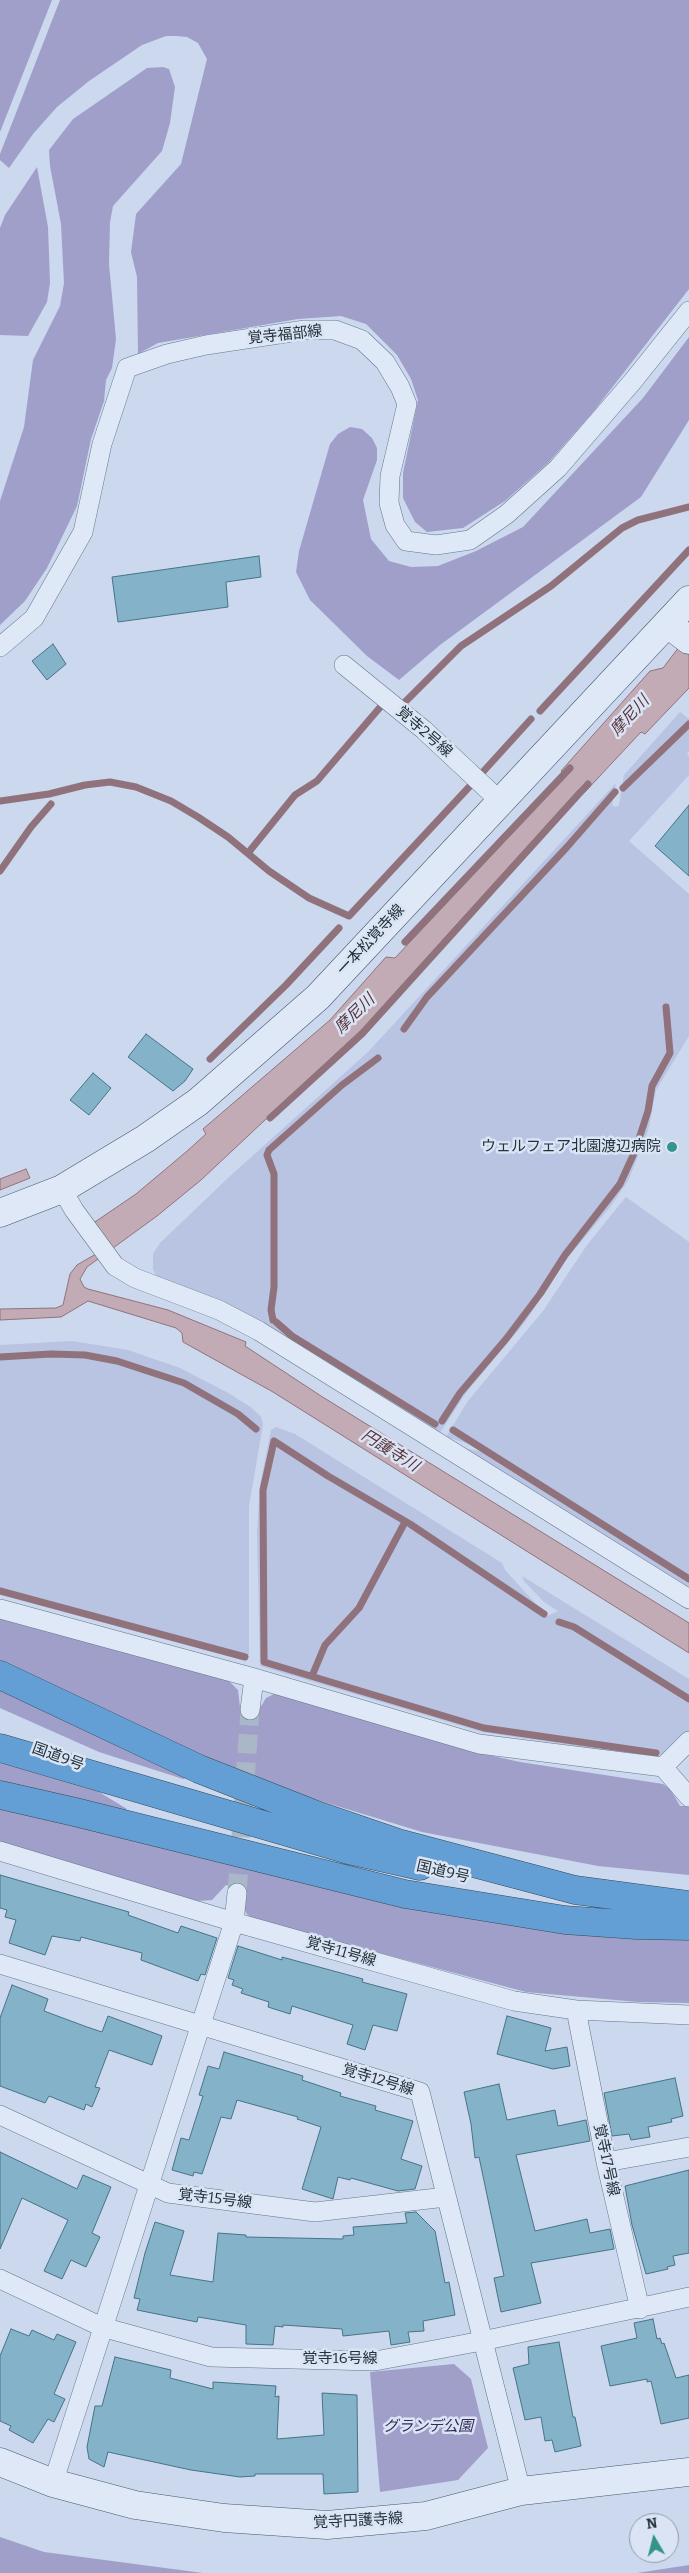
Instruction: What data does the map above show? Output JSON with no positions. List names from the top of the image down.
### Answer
{
  "streets": {
    "highway": ["国道9号"],
    "main road": ["一本松覚寺線", "覚寺円護寺線"],
    "street": [
      "覚寺福部線",
      "覚寺2号線",
      "覚寺11号線",
      "覚寺12号線",
      "覚寺17号線",
      "覚寺15号線",
      "覚寺16号線"
    ]
  },
  "crossings": [
    ["覚寺2号線", "一本松覚寺線"],
    ["覚寺11号線", "覚寺17号線"],
    ["覚寺12号線", "覚寺15号線"],
    ["覚寺12号線", "覚寺16号線"],
    ["覚寺12号線", "覚寺円護寺線"],
    ["覚寺17号線", "覚寺16号線"]
  ],
  "water": ["摩尼川", "円護寺川"],
  "parks": ["グランデ公園"],
  "places": ["ウェルフェア北園渡辺病院"],
  "north": "top"
}
